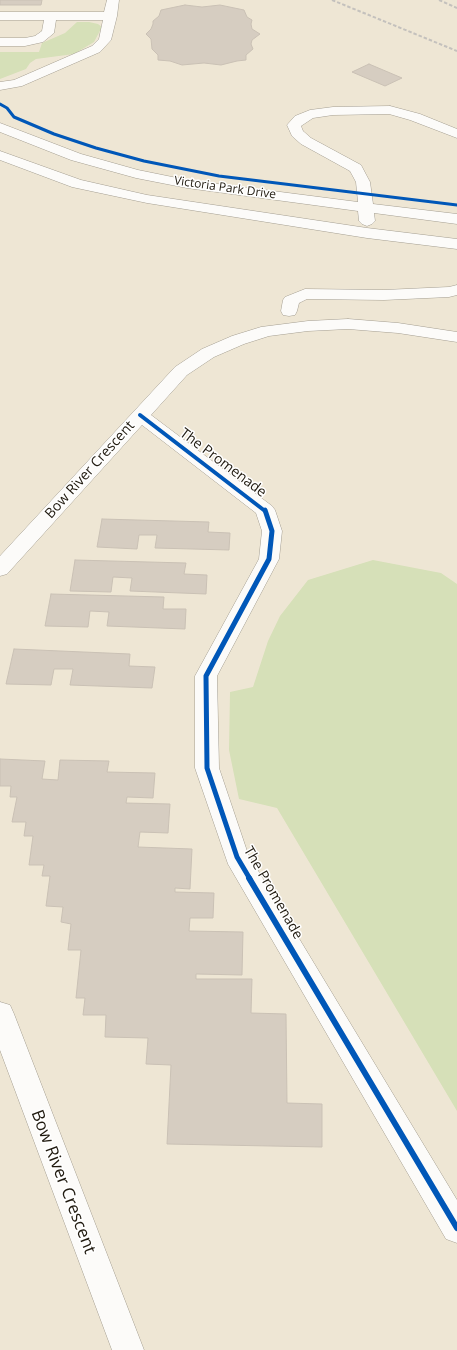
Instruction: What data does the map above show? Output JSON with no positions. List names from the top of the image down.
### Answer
{
  "streets": {
    "street": ["Victoria Park Drive", "The Promenade", "Bow River Crescent"]
  },
  "crossings": [
    ["The Promenade", "Bow River Crescent"]
  ]
}
